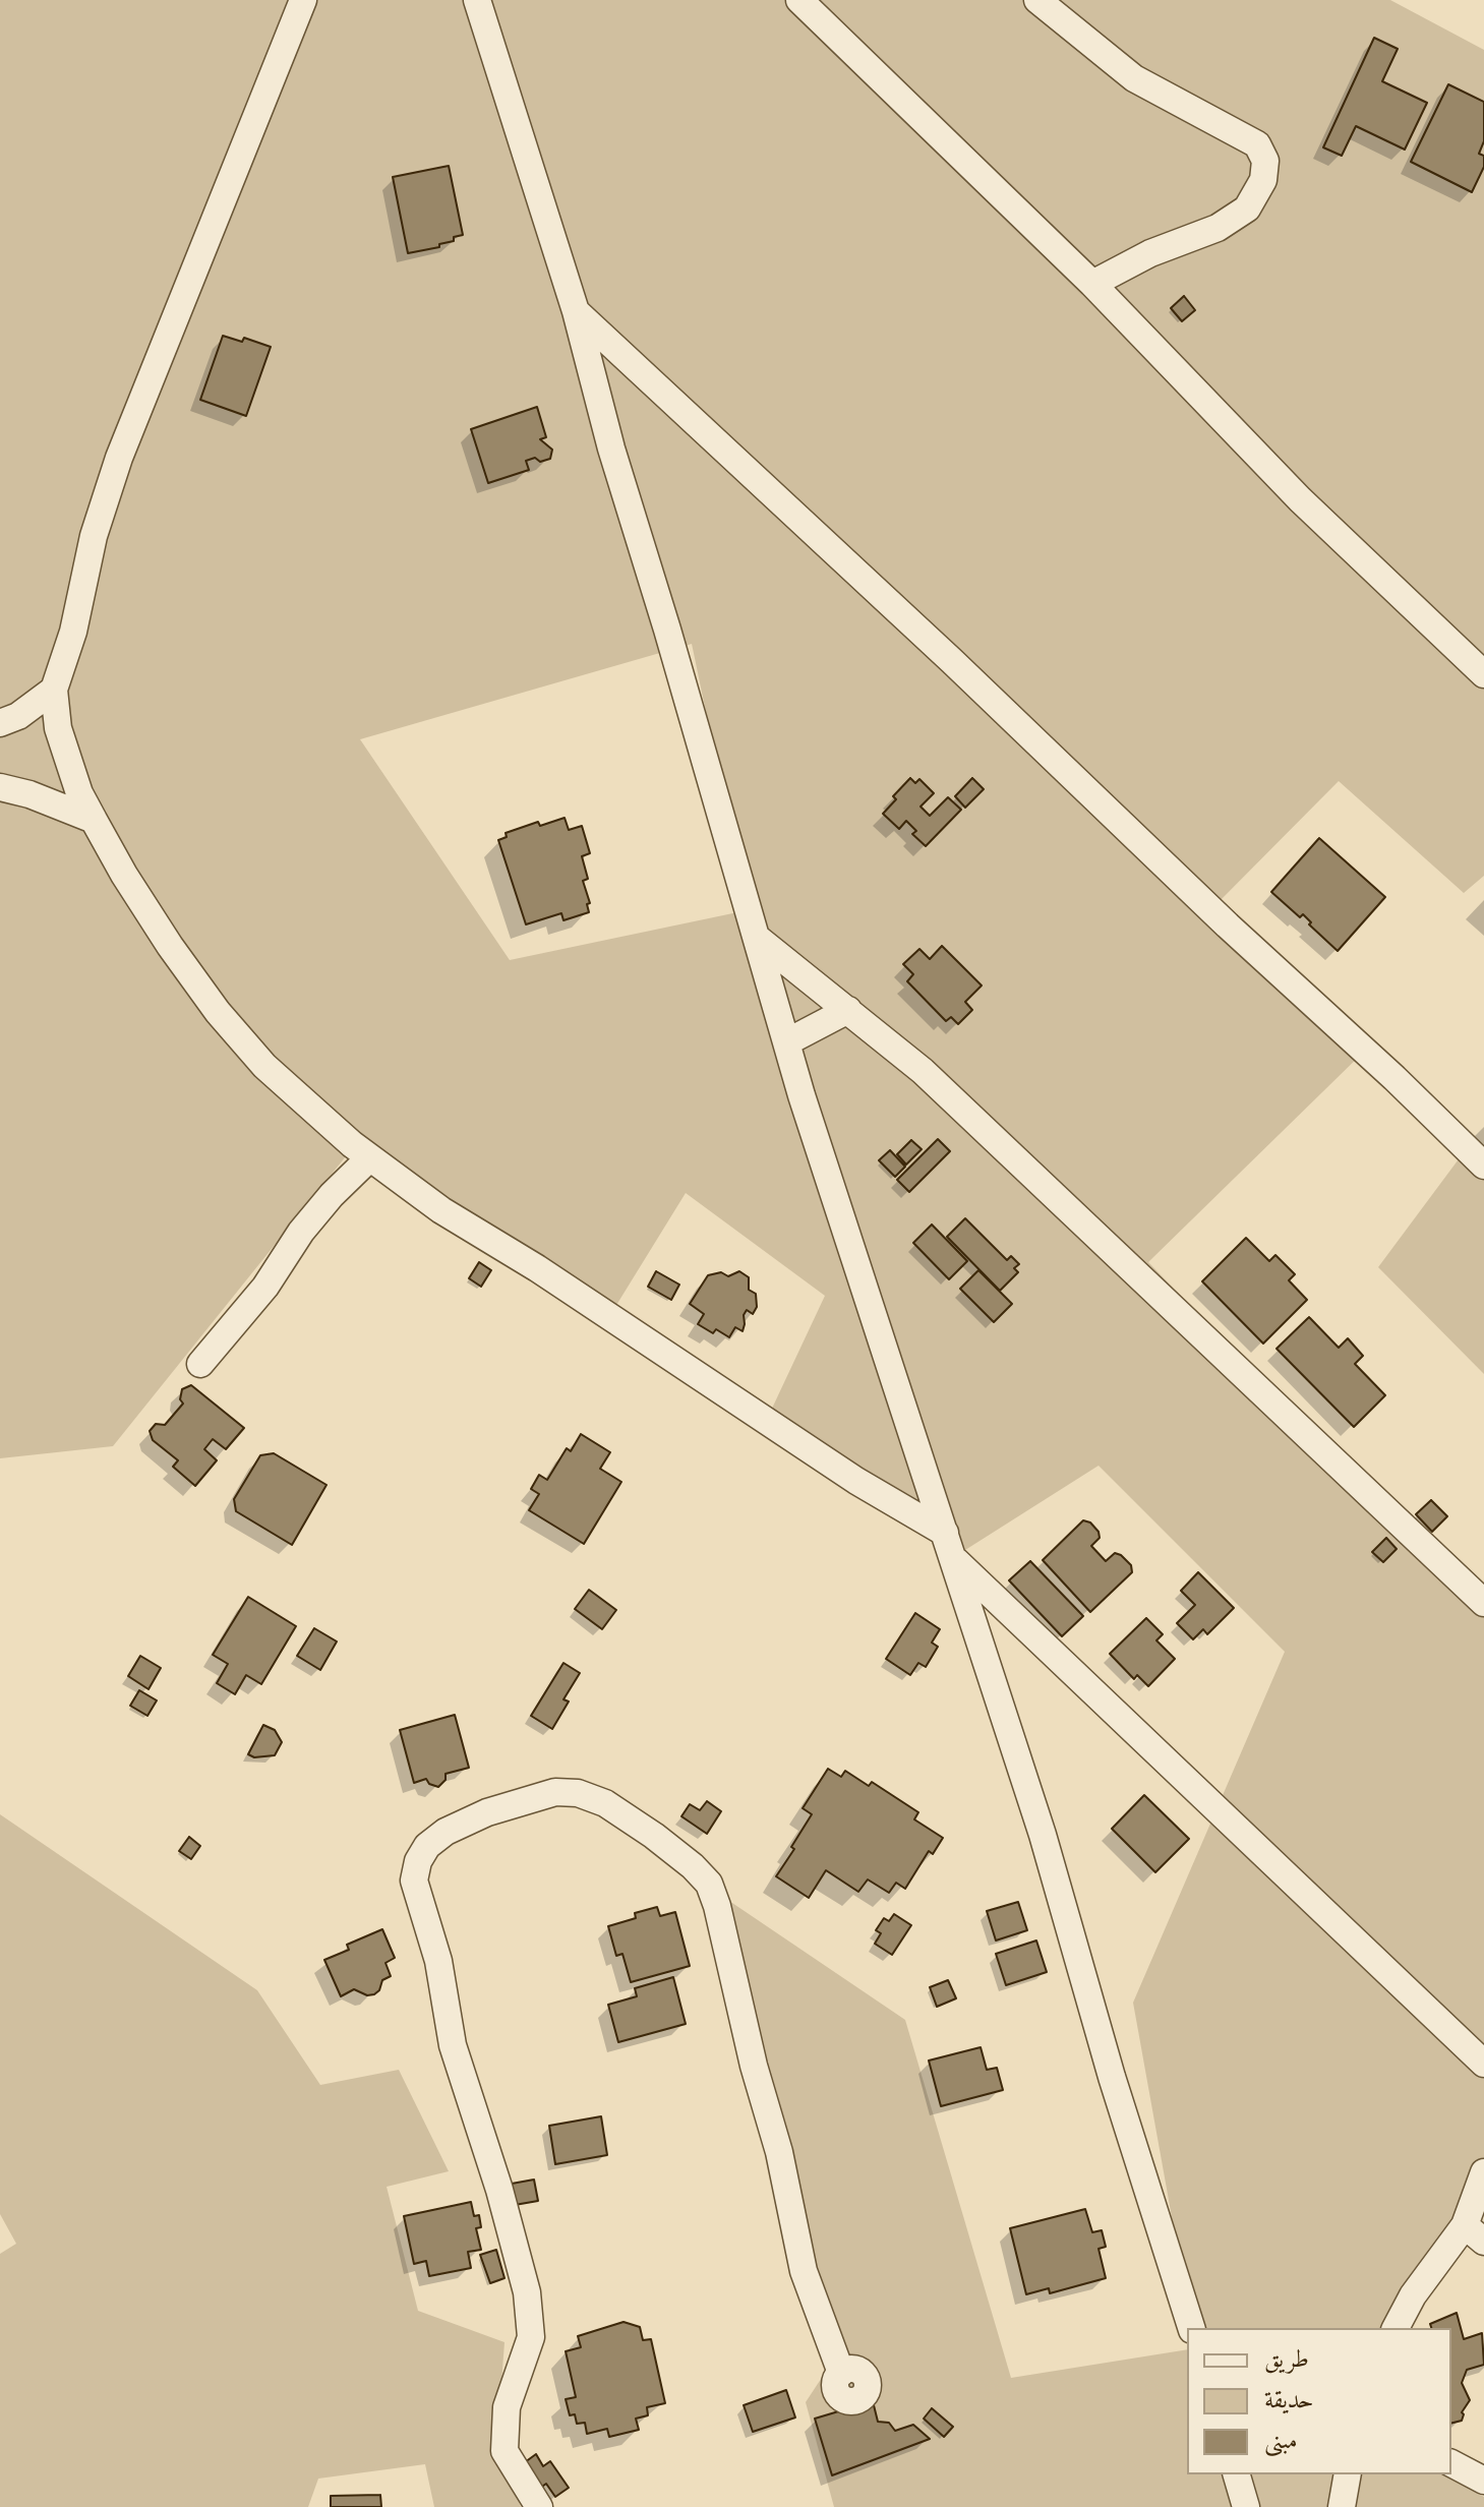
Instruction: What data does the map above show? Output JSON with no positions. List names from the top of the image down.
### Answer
{
  "legend": ["طريق", "حديقة", "مبنى"]
}
